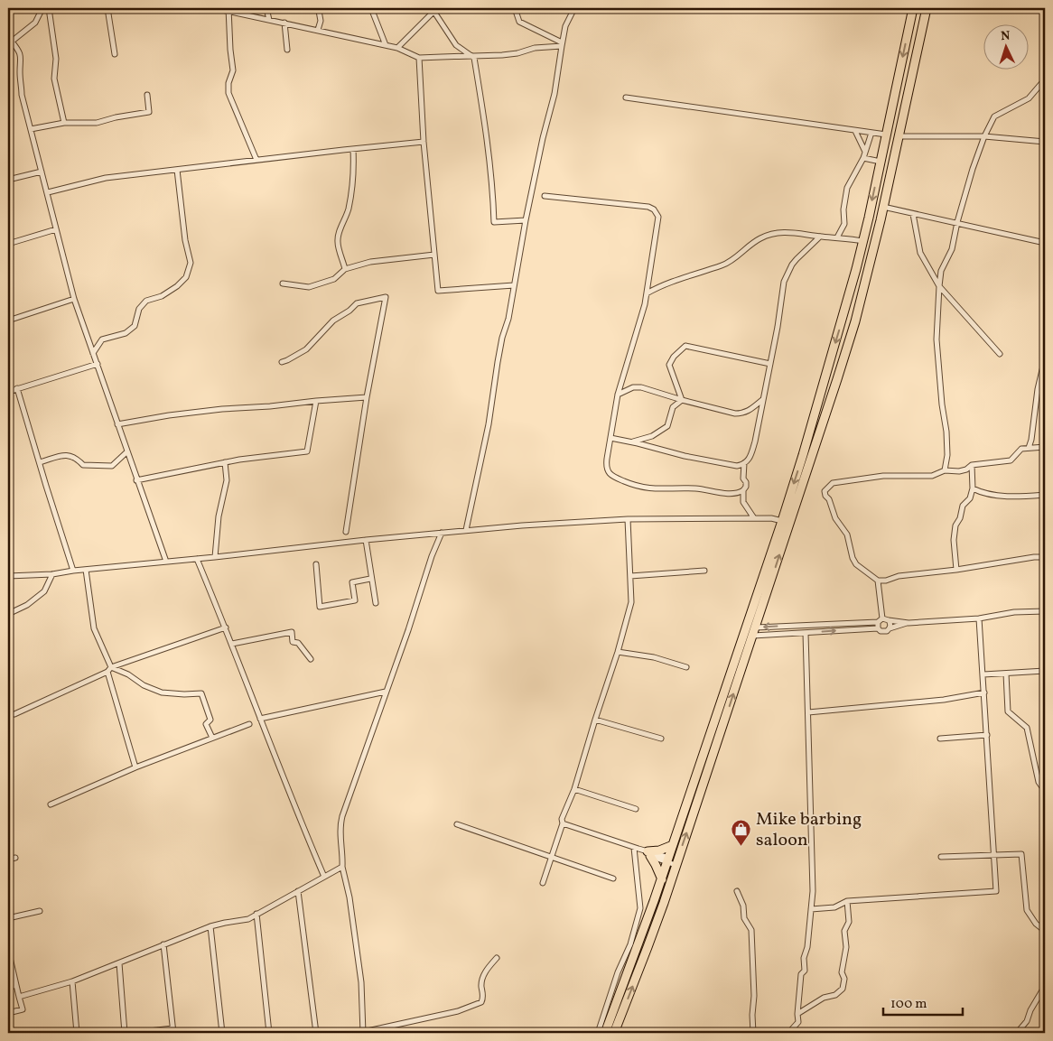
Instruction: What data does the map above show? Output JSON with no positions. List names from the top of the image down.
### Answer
{
  "places": {
    "shop": ["Mike barbing saloon"]
  },
  "scale_bar": "100 m",
  "north": "top"
}
